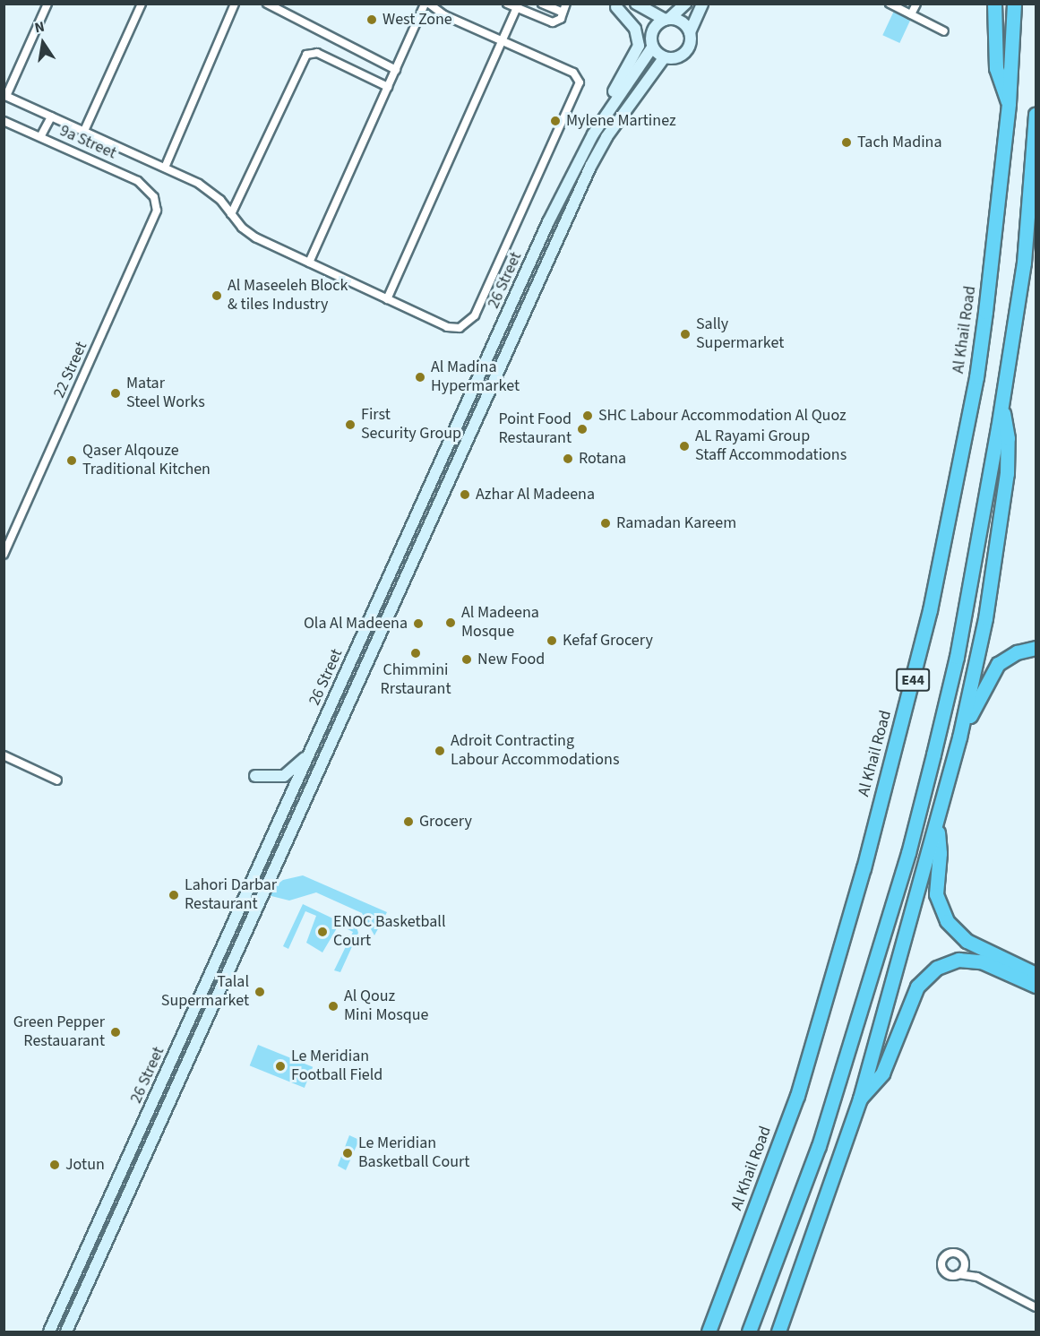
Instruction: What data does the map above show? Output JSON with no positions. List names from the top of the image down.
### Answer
{
  "streets": {
    "highway": ["Al Khail Road", "E44"],
    "street": ["9a Street", "26 Street", "22 Street"]
  },
  "crossings": [
    ["9a Street", "22 Street"]
  ],
  "places": [
    "West Zone",
    "Mylene Martinez",
    "Tach Madina",
    "Al Maseeleh Block & tiles Industry",
    "Sally Supermarket",
    "Al Madina Hypermarket",
    "Matar Steel Works",
    "SHC Labour Accommodation Al Quoz",
    "First Security Group",
    "Point Food Restaurant",
    "AL Rayami Group Staff Accommodations",
    "Rotana",
    "Qaser Alqouze Traditional Kitchen",
    "Azhar Al Madeena",
    "Ramadan Kareem",
    "Al Madeena Mosque",
    "Ola Al Madeena",
    "Kefaf Grocery",
    "Chimmini Rrstaurant",
    "New Food",
    "Adroit Contracting Labour Accommodations",
    "Grocery",
    "Lahori Darbar Restaurant",
    "ENOC Basketball Court",
    "Talal Supermarket",
    "Al Qouz Mini Mosque",
    "Green Pepper Restauarant",
    "Le Meridian Football Field",
    "Le Meridian Basketball Court",
    "Jotun"
  ],
  "north": "top"
}
